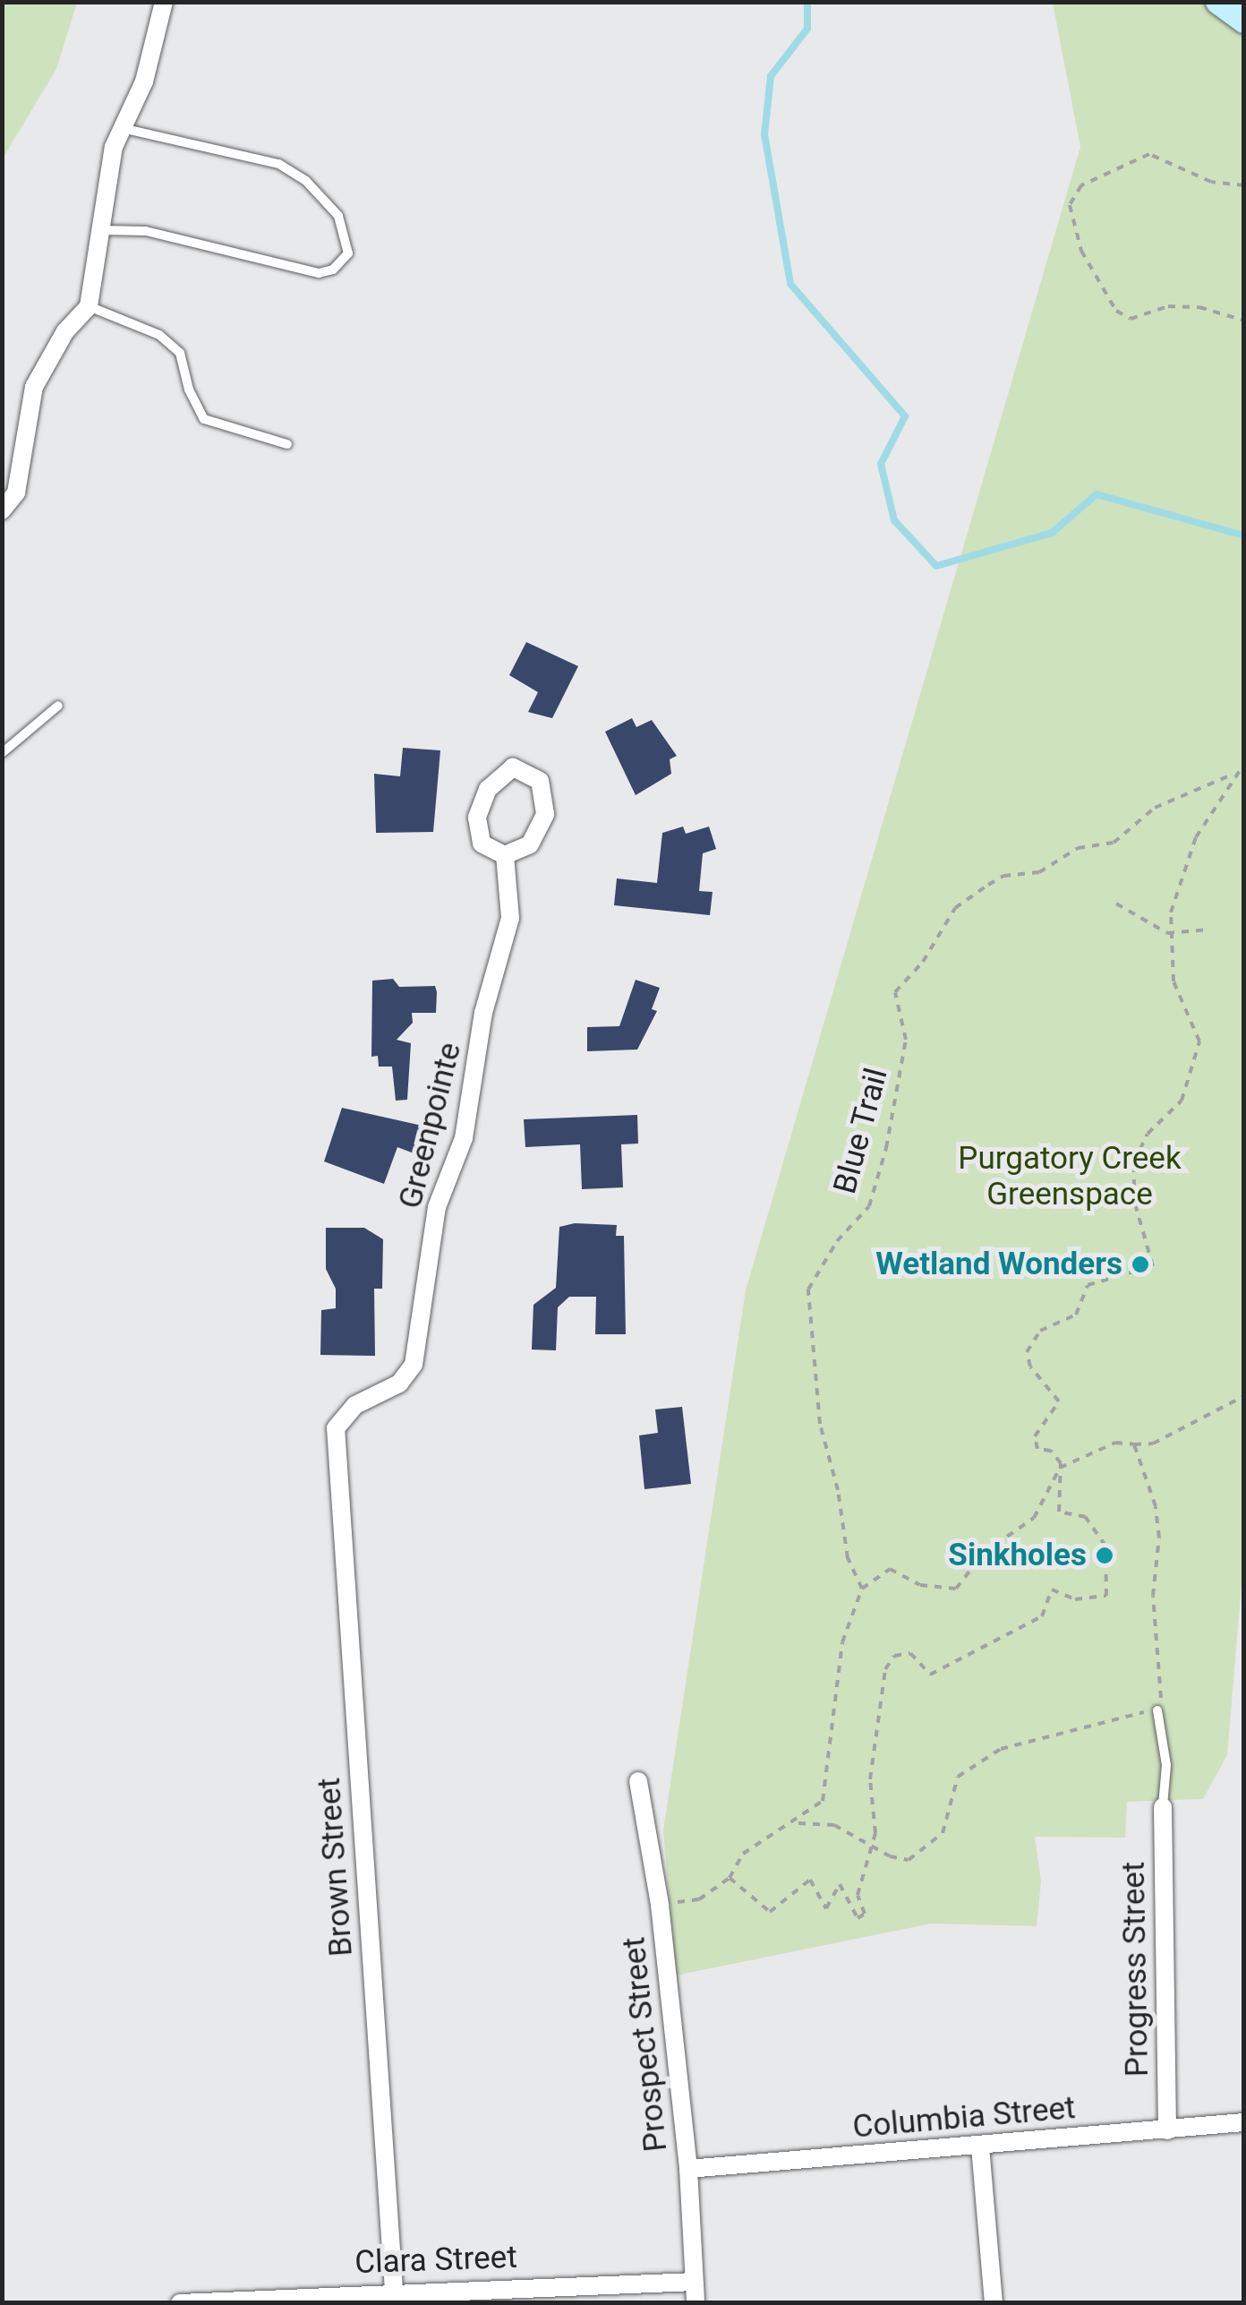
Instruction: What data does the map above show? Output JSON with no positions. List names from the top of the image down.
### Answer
{
  "streets": {
    "street": [
      "Greenpointe",
      "Brown Street",
      "Progress Street",
      "Prospect Street",
      "Columbia Street",
      "Clara Street"
    ],
    "path": ["Blue Trail"]
  },
  "crossings": [
    ["Greenpointe", "Brown Street"],
    ["Brown Street", "Clara Street"],
    ["Progress Street", "Columbia Street"],
    ["Prospect Street", "Columbia Street"],
    ["Prospect Street", "Clara Street"]
  ],
  "parks": ["Purgatory Creek Greenspace"],
  "places": ["Wetland Wonders", "Sinkholes"]
}
